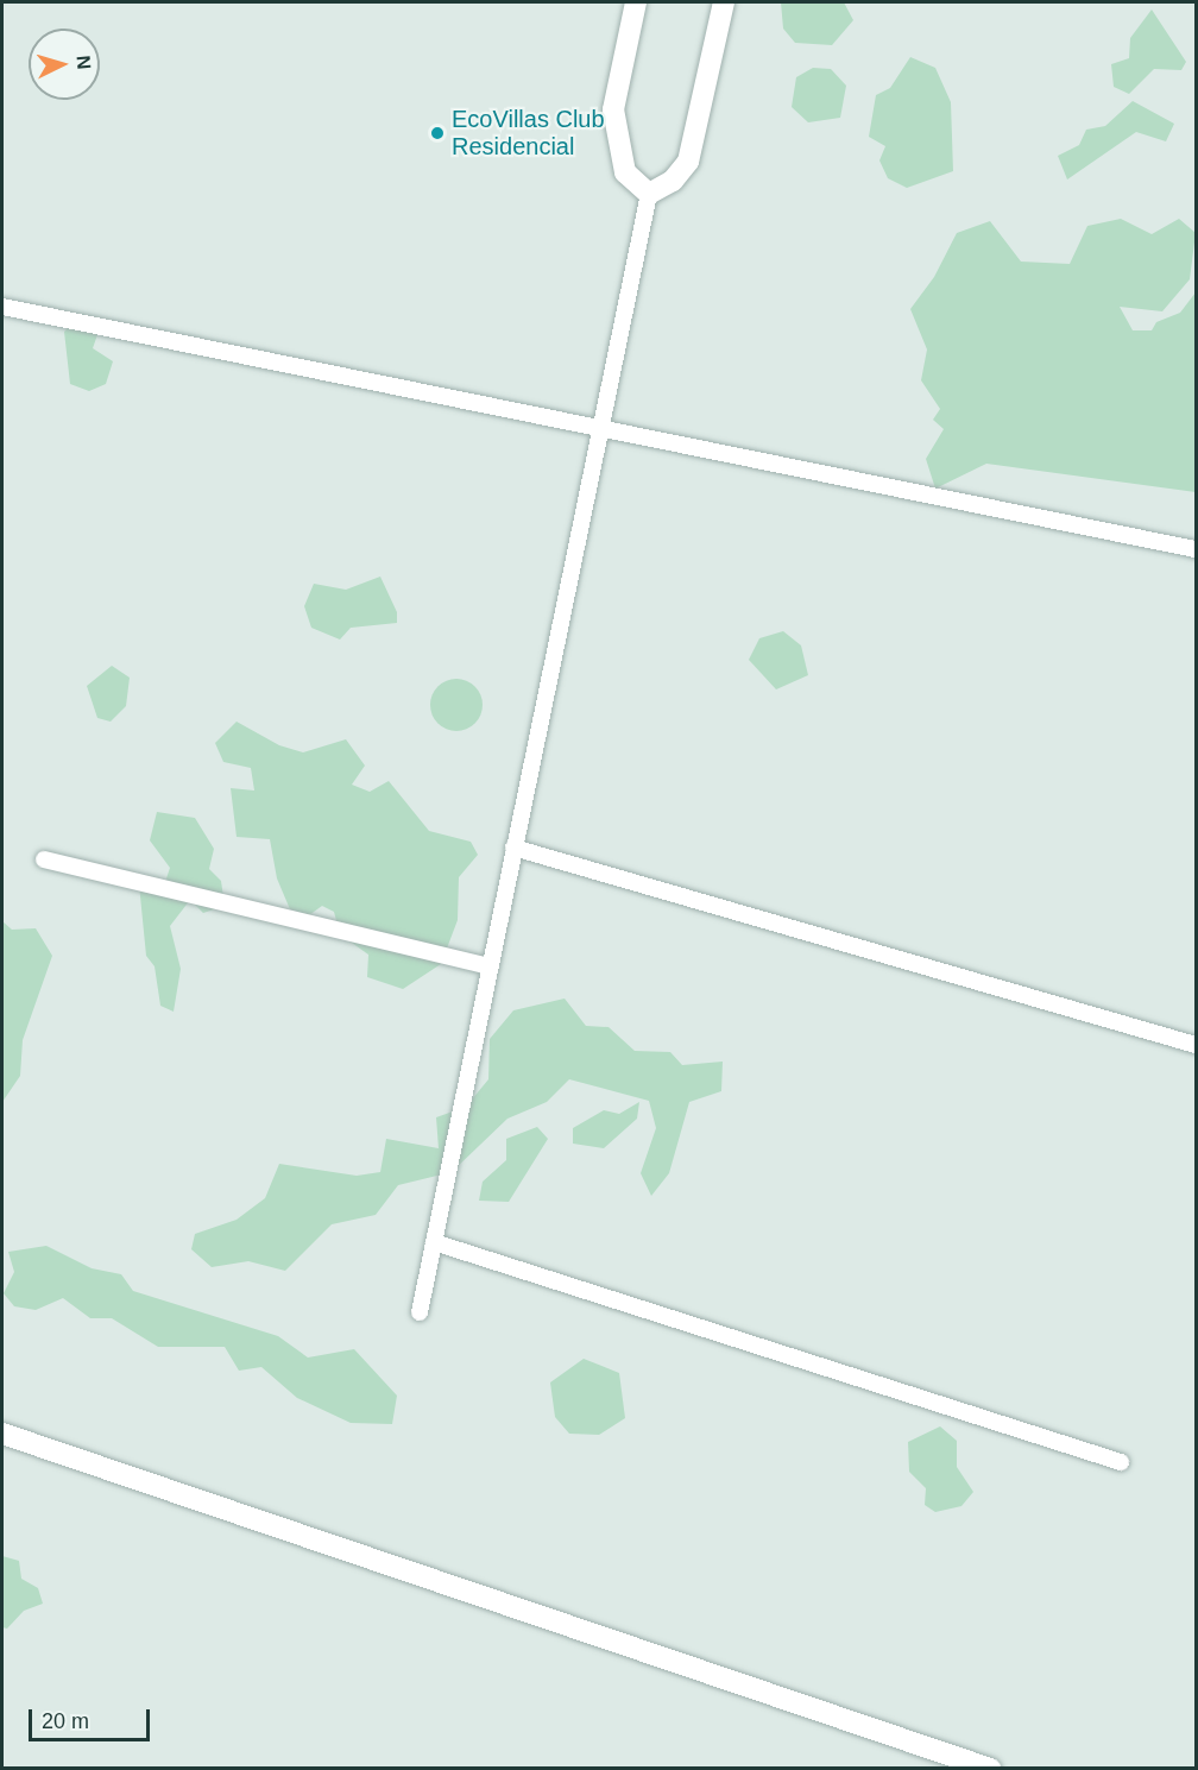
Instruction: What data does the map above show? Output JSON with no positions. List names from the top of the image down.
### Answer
{
  "places": ["EcoVillas Club Residencial"],
  "scale_bar": "20 m",
  "north": "right"
}
